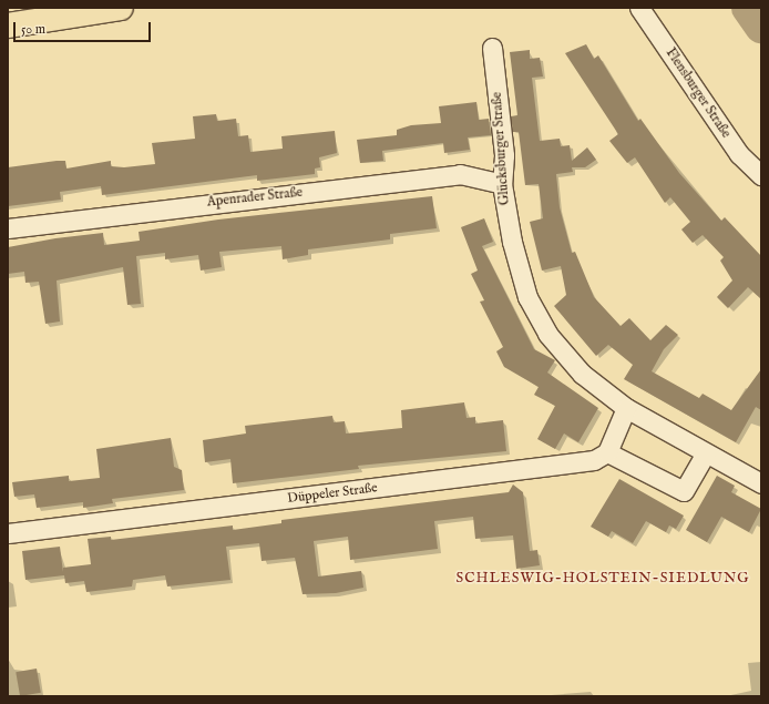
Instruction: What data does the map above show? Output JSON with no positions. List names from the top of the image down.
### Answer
{
  "streets": {
    "street": [
      "Flensburger Straße",
      "Glücksburger Straße",
      "Apenrader Straße",
      "Düppeler Straße"
    ]
  },
  "crossings": [
    ["Glücksburger Straße", "Apenrader Straße"]
  ],
  "districts": ["SCHLESWIG-HOLSTEIN-SIEDLUNG"],
  "scale_bar": "50 m"
}
